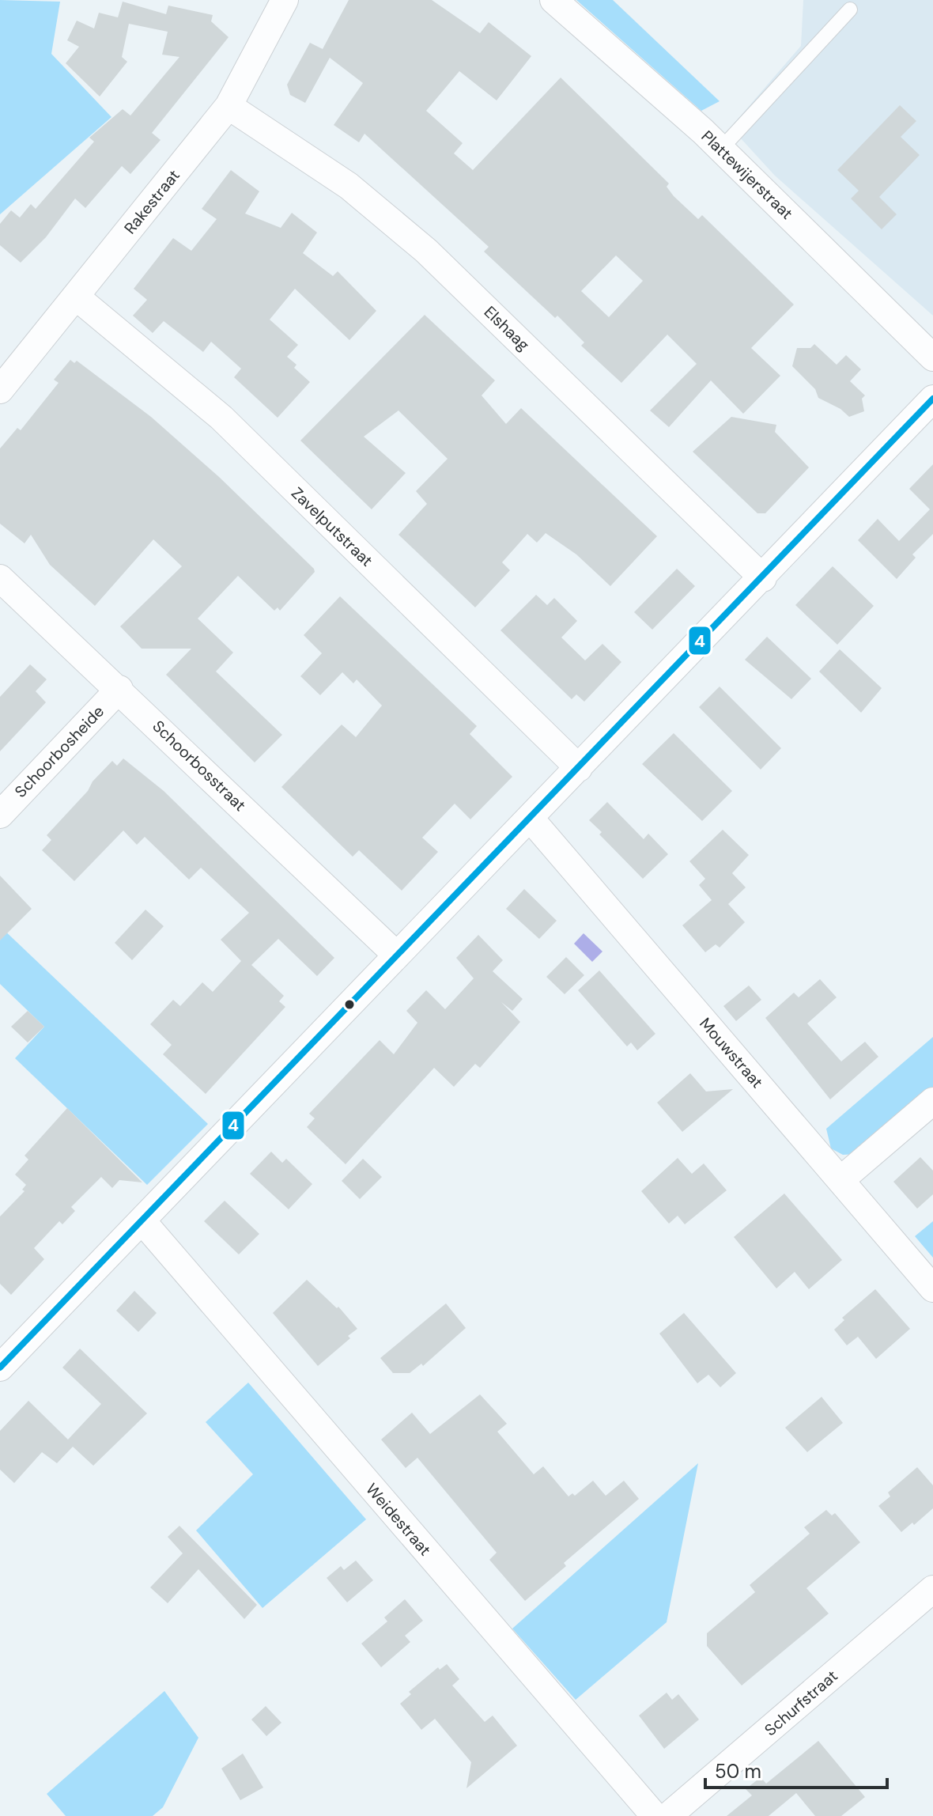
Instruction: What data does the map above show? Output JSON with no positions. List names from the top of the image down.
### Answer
{
  "streets": {
    "street": [
      "Plattewijerstraat",
      "Rakestraat",
      "Elshaag",
      "Zavelputstraat",
      "Schoorbosheide",
      "Schoorbosstraat",
      "Mouwstraat",
      "Weidestraat",
      "Schurfstraat"
    ]
  },
  "crossings": [
    ["Rakestraat", "Elshaag"],
    ["Rakestraat", "Zavelputstraat"],
    ["Schoorbosheide", "Schoorbosstraat"]
  ],
  "lines": ["transit line 4"],
  "scale_bar": "50 m"
}
